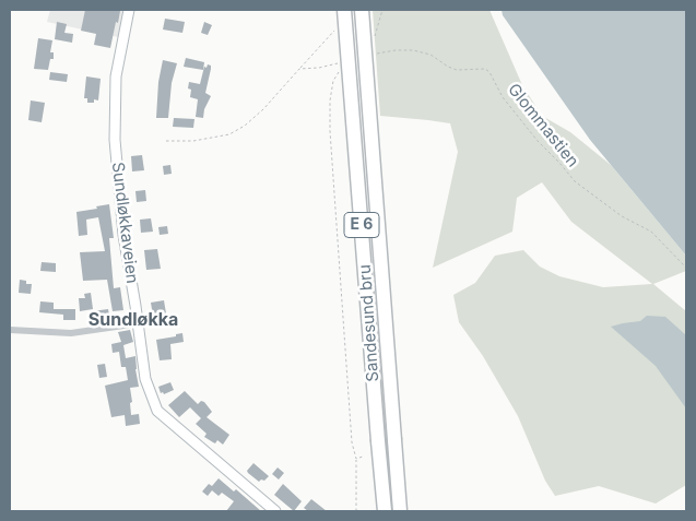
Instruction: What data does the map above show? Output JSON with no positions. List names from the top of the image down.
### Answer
{
  "streets": {
    "highway": ["E 6", "Sandesund bru"],
    "main road": ["Sundløkkaveien"],
    "path": ["Glommastien"]
  },
  "districts": ["Sundløkka"]
}
